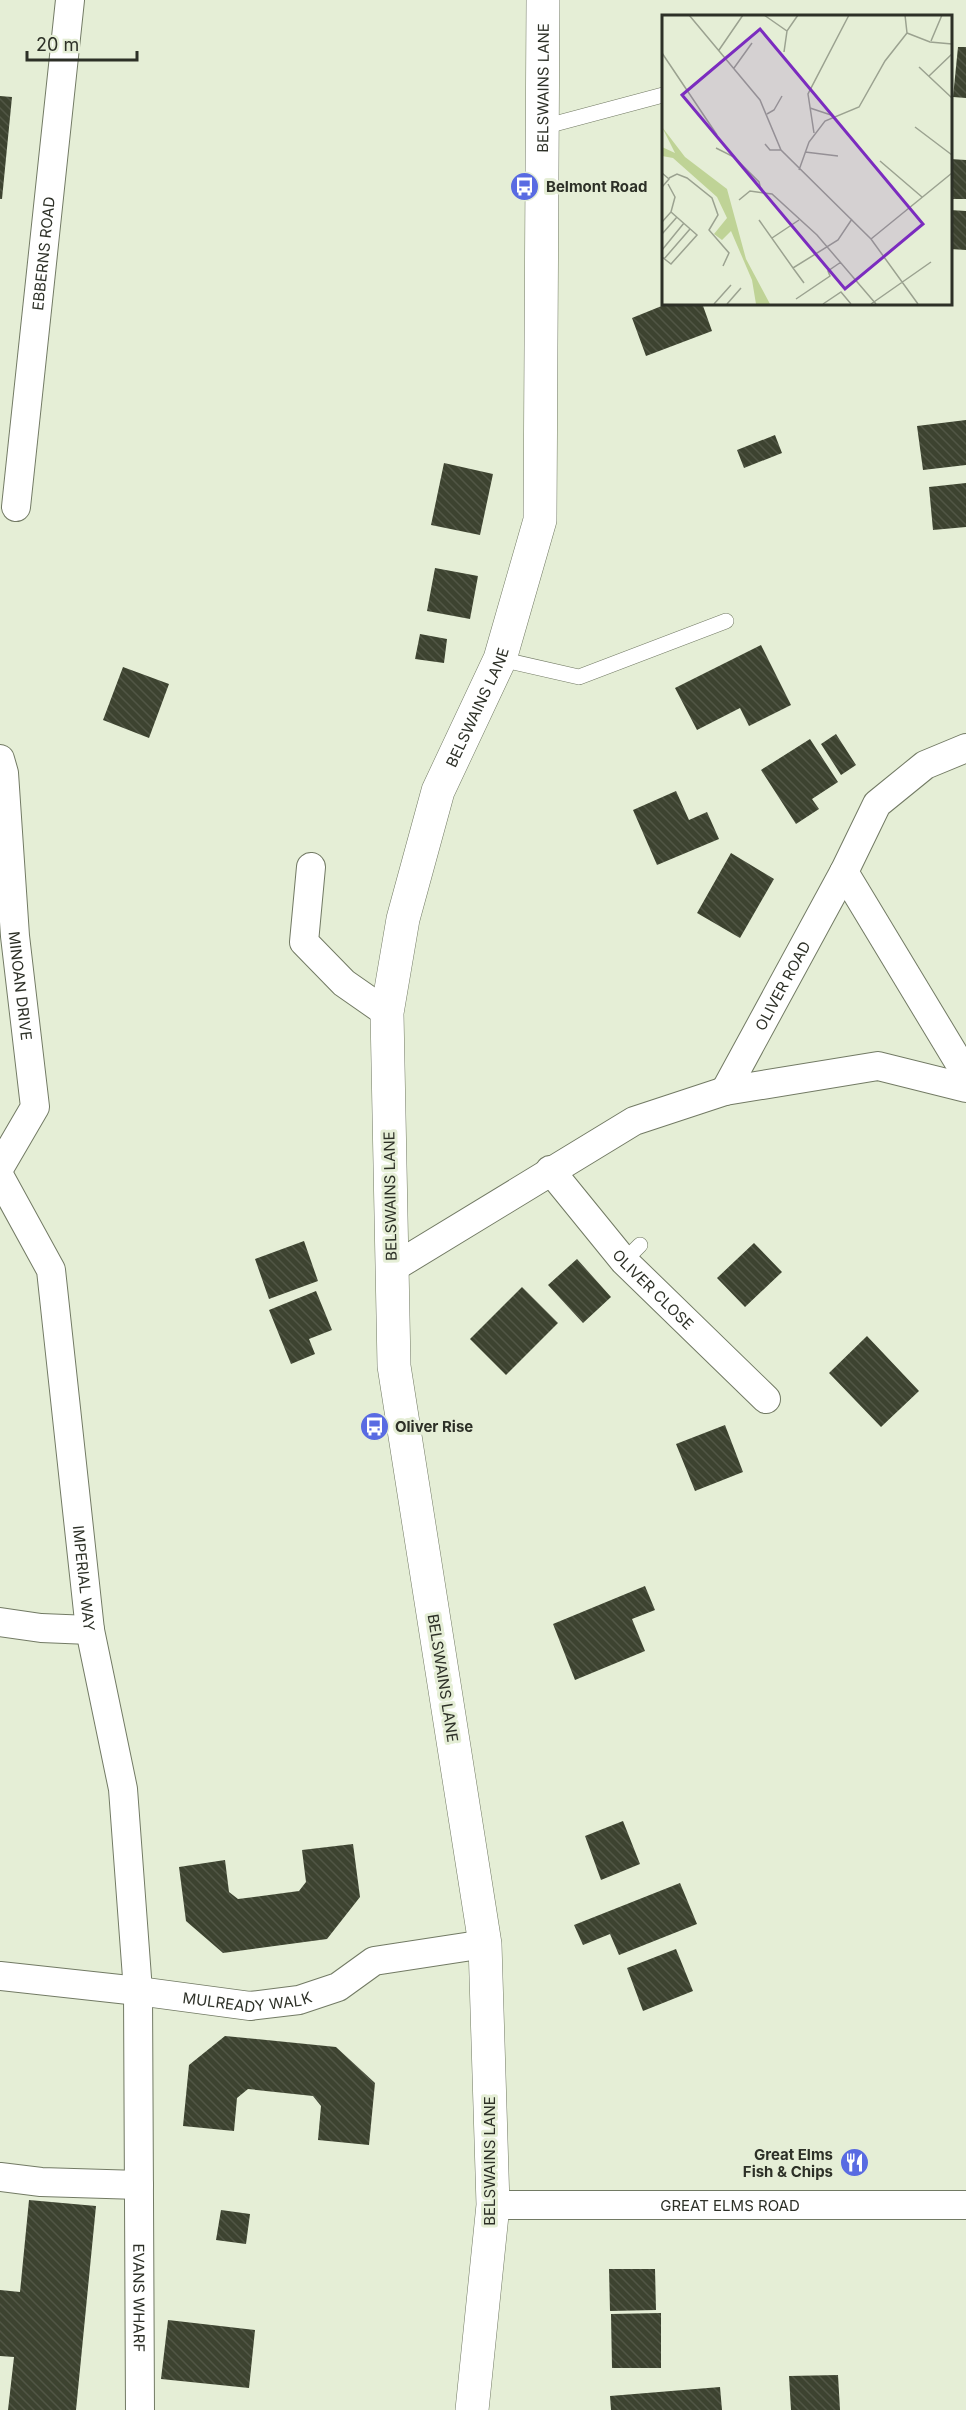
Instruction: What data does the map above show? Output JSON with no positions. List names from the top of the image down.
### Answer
{
  "streets": {
    "street": [
      "BELSWAINS LANE",
      "EBBERNS ROAD",
      "OLIVER ROAD",
      "MINOAN DRIVE",
      "OLIVER CLOSE",
      "IMPERIAL WAY",
      "MULREADY WALK",
      "GREAT ELMS ROAD",
      "EVANS WHARF"
    ]
  },
  "crossings": [
    ["BELSWAINS LANE", "MULREADY WALK"],
    ["BELSWAINS LANE", "GREAT ELMS ROAD"],
    ["IMPERIAL WAY", "MULREADY WALK"],
    ["IMPERIAL WAY", "EVANS WHARF"],
    ["MULREADY WALK", "EVANS WHARF"]
  ],
  "places": {
    "bus stop": ["Belmont Road", "Oliver Rise"],
    "restaurant": ["Great Elms Fish & Chips"]
  },
  "scale_bar": "20 m"
}
